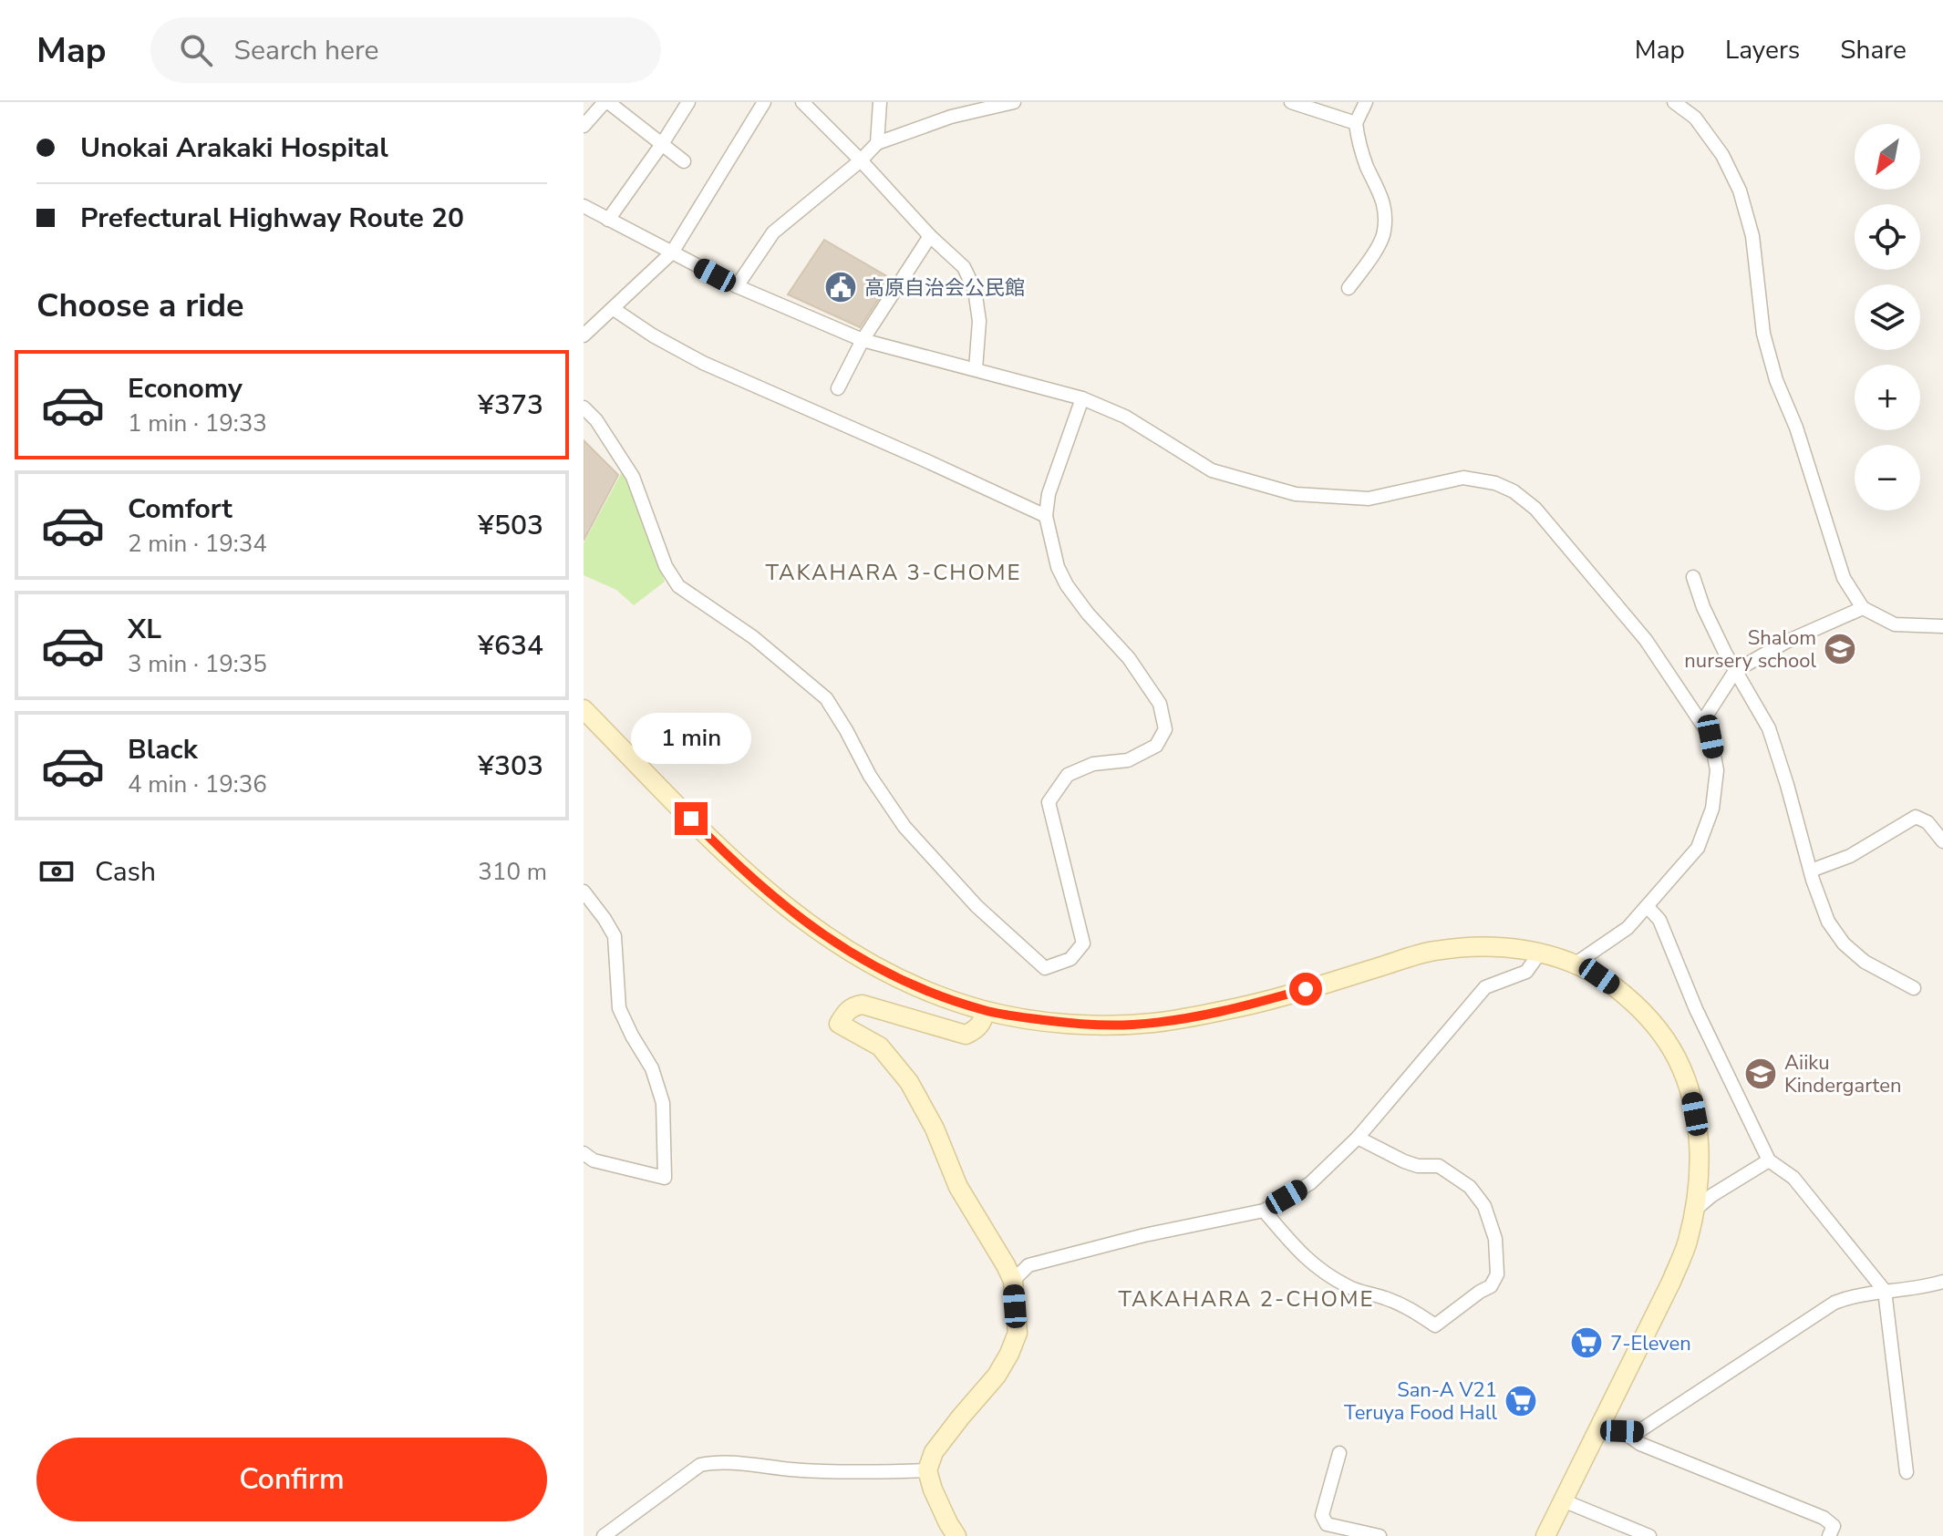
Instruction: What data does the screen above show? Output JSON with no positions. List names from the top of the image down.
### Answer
{
  "districts": ["TAKAHARA 3-CHOME", "TAKAHARA 2-CHOME"],
  "places": {
    "public building": ["高原自治会公民館"],
    "school or university": ["Shalom nursery school", "Aiiku Kindergarten"],
    "supermarket": ["7-Eleven", "San-A V21 Teruya Food Hall"]
  },
  "north": "bottom left",
  "page": {
    "header": "Map",
    "search": "Search here",
    "nav": ["Map", "Layers", "Share"],
    "banner": ["Unokai Arakaki Hospital", "Prefectural Highway Route 20"],
    "map_buttons": ["+", "−"],
    "heading": "Choose a ride",
    "list": [
      {
        "name": "Economy",
        "note": "1 min · 19:33",
        "value": "¥373"
      },
      {
        "name": "Comfort",
        "note": "2 min · 19:34",
        "value": "¥503"
      },
      {
        "name": "XL",
        "note": "3 min · 19:35",
        "value": "¥634"
      },
      {
        "name": "Black",
        "note": "4 min · 19:36",
        "value": "¥303"
      }
    ],
    "bubble": "1 min",
    "pay": ["Cash", "310 m"],
    "buttons": "Confirm"
  }
}
